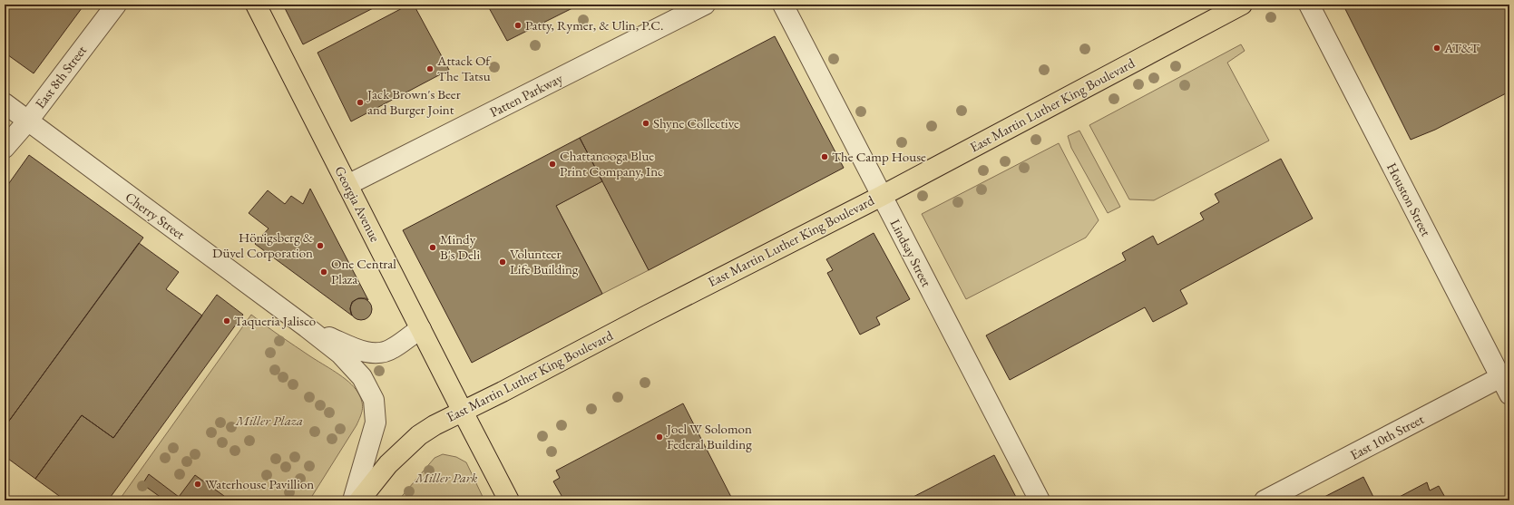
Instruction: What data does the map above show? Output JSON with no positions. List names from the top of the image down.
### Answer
{
  "streets": {
    "main road": ["East Martin Luther King Boulevard", "Georgia Avenue"],
    "street": [
      "East 8th Street",
      "Patten Parkway",
      "Houston Street",
      "Cherry Street",
      "Lindsay Street",
      "East 10th Street"
    ]
  },
  "crossings": [
    ["East 8th Street", "Cherry Street"],
    ["Patten Parkway", "Georgia Avenue"],
    ["East Martin Luther King Boulevard", "Georgia Avenue"],
    ["East Martin Luther King Boulevard", "Lindsay Street"],
    ["Houston Street", "East 10th Street"],
    ["Georgia Avenue", "Cherry Street"]
  ],
  "parks": ["Miller Plaza", "Miller Park"],
  "places": [
    "Patty, Rymer, & Ulin, P.C.",
    "AT&T",
    "Attack Of The Tatsu",
    "Jack Brown's Beer and Burger Joint",
    "Shyne Collective",
    "The Camp House",
    "Chattanooga Blue Print Company, Inc",
    "Hönigsberg & Düvel Corporation",
    "Mindy B's Deli",
    "Volunteer Life Building",
    "One Central Plaza",
    "Taqueria Jalisco",
    "Joel W Solomon Federal Building",
    "Waterhouse Pavillion"
  ]
}
